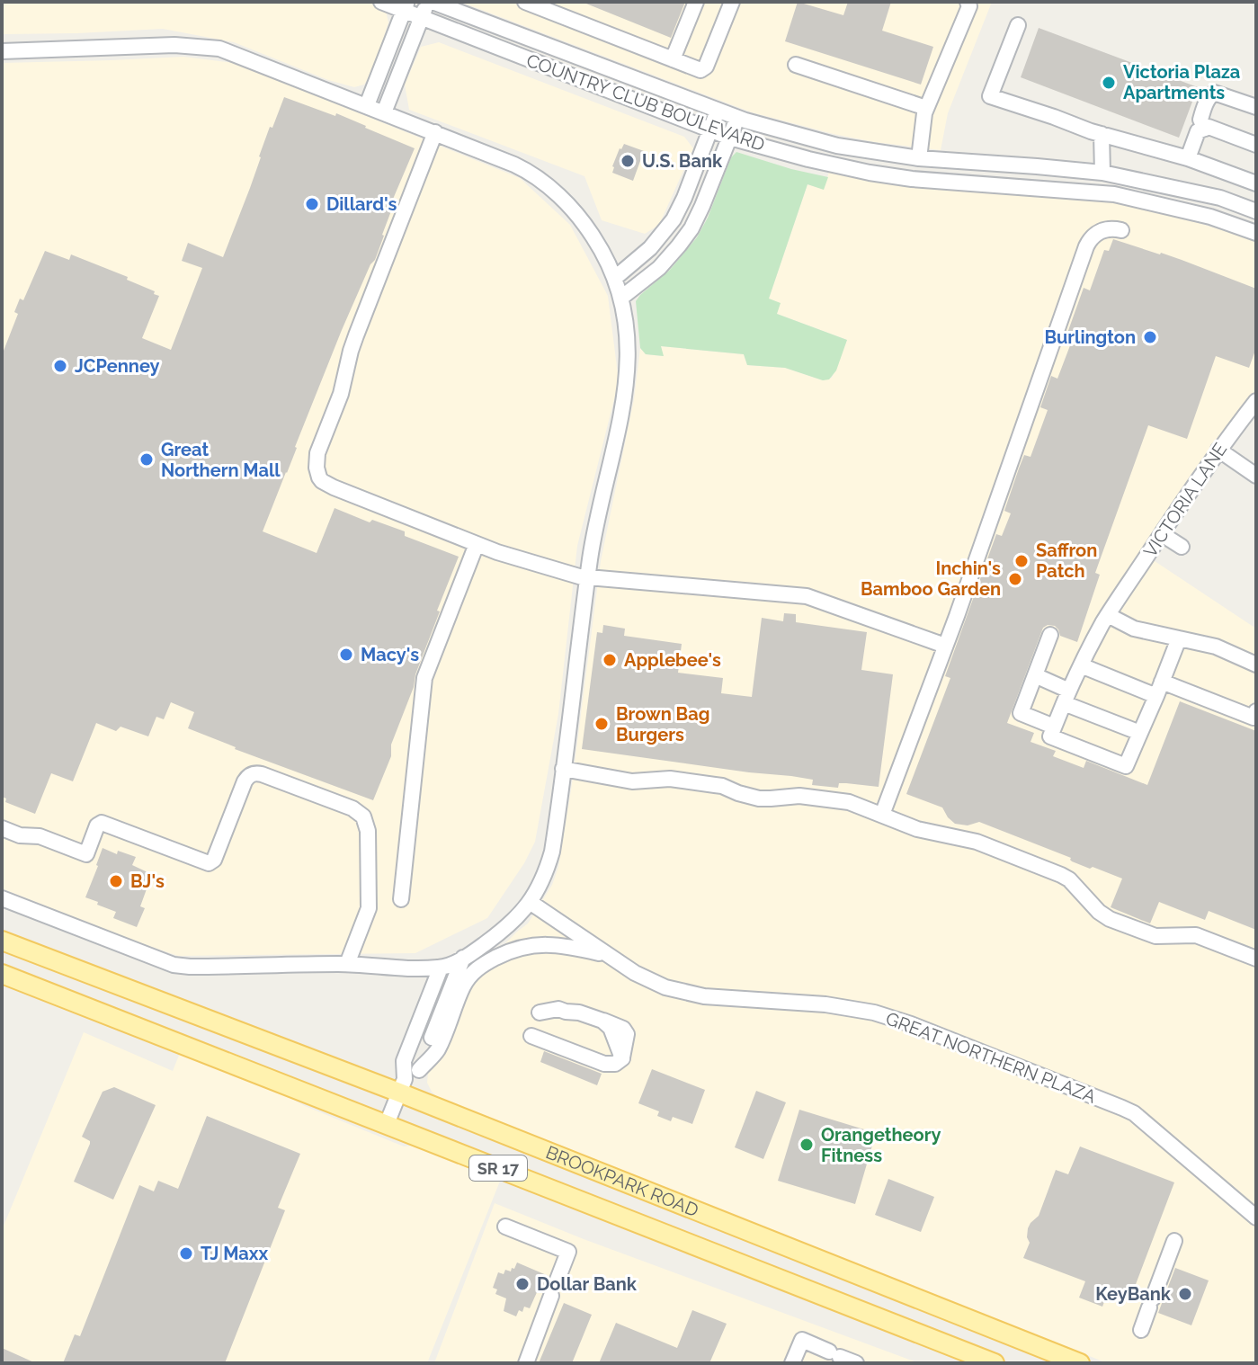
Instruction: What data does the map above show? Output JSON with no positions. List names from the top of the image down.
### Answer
{
  "streets": {
    "main road": ["SR 17", "BROOKPARK ROAD"],
    "street": ["COUNTRY CLUB BOULEVARD", "VICTORIA LANE", "GREAT NORTHERN PLAZA"]
  },
  "places": [
    "Victoria Plaza Apartments",
    "U.S. Bank",
    "Dillard's",
    "Burlington",
    "JCPenney",
    "Great Northern Mall",
    "Saffron Patch",
    "Inchin's Bamboo Garden",
    "Macy's",
    "Applebee's",
    "Brown Bag Burgers",
    "BJ's",
    "Orangetheory Fitness",
    "TJ Maxx",
    "Dollar Bank",
    "KeyBank"
  ]
}
